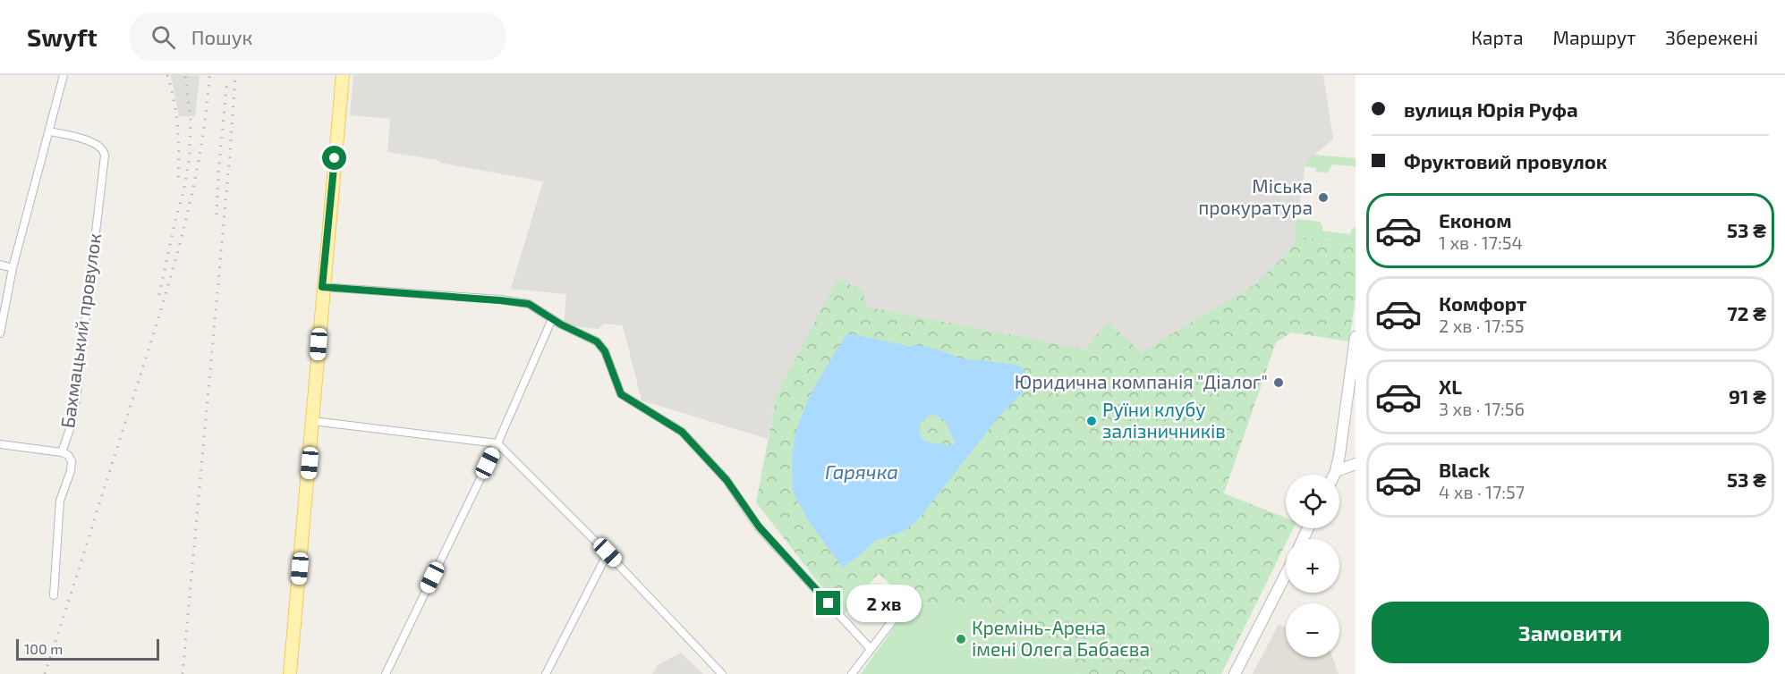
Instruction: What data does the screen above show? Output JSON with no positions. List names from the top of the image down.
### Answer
{
  "streets": {
    "street": ["Бахмацький провулок"]
  },
  "water": ["Гарячка"],
  "places": [
    "Міська прокуратура",
    "Юридична компанія \"Діалог\"",
    "Руїни клубу залізничників",
    "Кремінь-Арена імені Олега Бабаєва"
  ],
  "scale_bar": "100 m",
  "page": {
    "header": "Swyft",
    "search": "Пошук",
    "nav": ["Карта", "Маршрут", "Збережені"],
    "banner": ["вулиця Юрія Руфа", "Фруктовий провулок"],
    "list": [
      {
        "name": "Економ",
        "note": "1 хв · 17:54",
        "value": "53 ₴"
      },
      {
        "name": "Комфорт",
        "note": "2 хв · 17:55",
        "value": "72 ₴"
      },
      {
        "name": "XL",
        "note": "3 хв · 17:56",
        "value": "91 ₴"
      },
      {
        "name": "Black",
        "note": "4 хв · 17:57",
        "value": "53 ₴"
      }
    ],
    "map_buttons": ["+", "−"],
    "bubble": "2 хв",
    "buttons": "Замовити",
    "scale": "100 m"
  }
}
